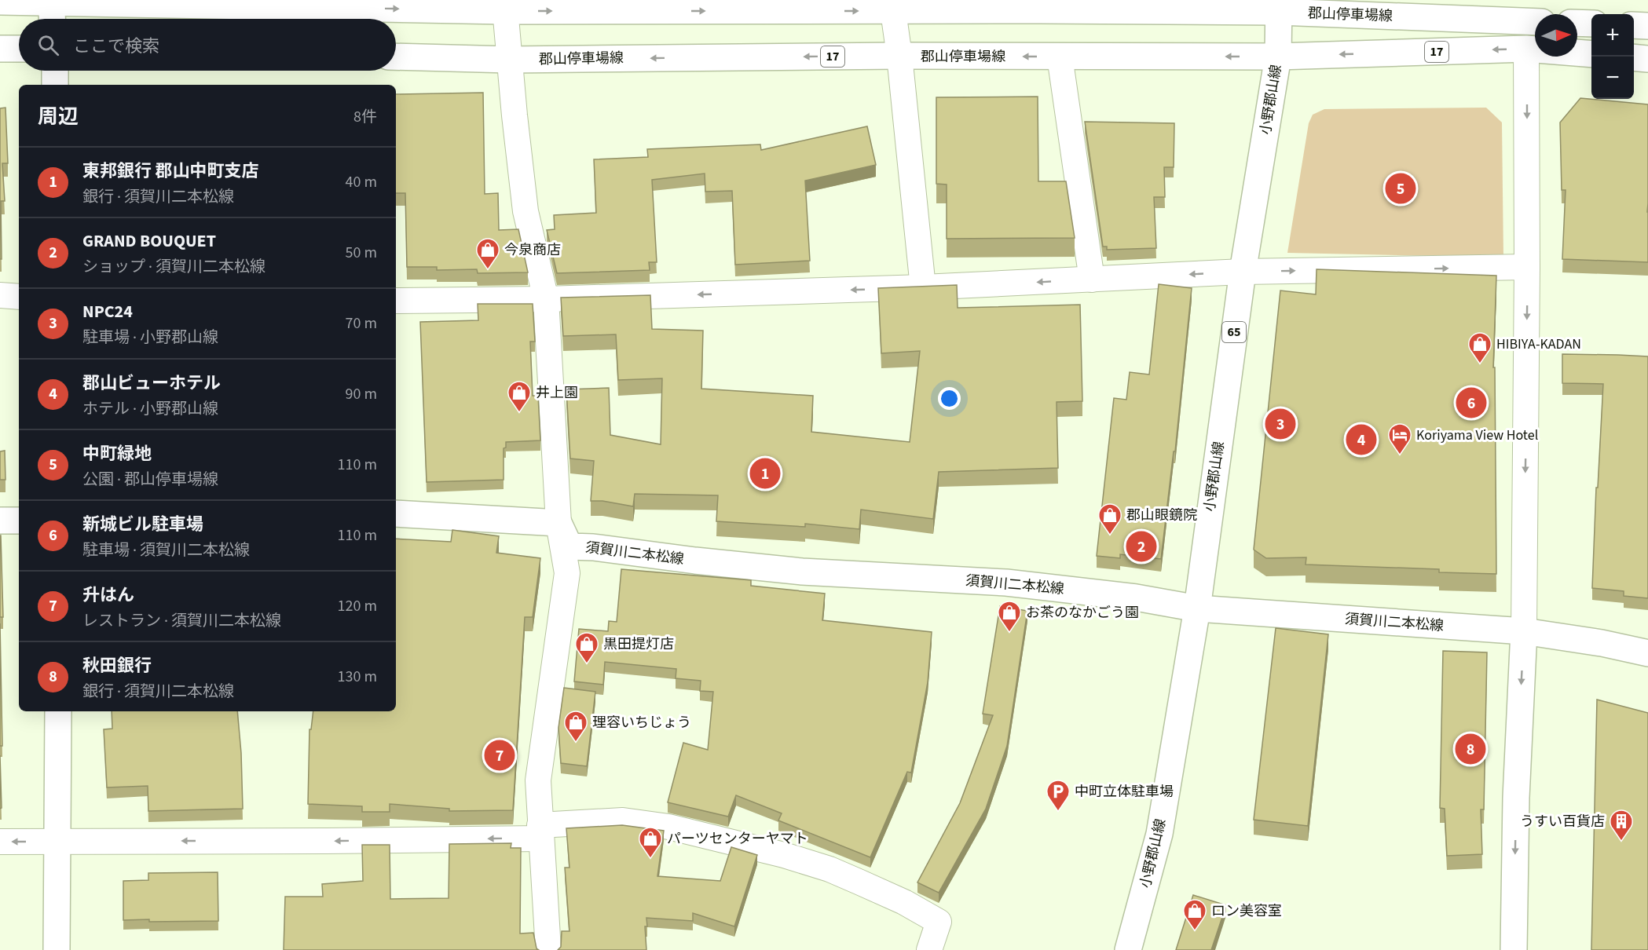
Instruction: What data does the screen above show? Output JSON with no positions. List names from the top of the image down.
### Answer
{
  "streets": {
    "main road": [
      "郡山停車場線",
      "17",
      "小野郡山線",
      "65",
      "須賀川二本松線"
    ]
  },
  "crossings": [
    ["郡山停車場線", "小野郡山線"],
    ["小野郡山線", "須賀川二本松線"]
  ],
  "places": {
    "shop": [
      "今泉商店",
      "HIBIYA-KADAN",
      "井上園",
      "郡山眼鏡院",
      "お茶のなかごう園",
      "黒田提灯店",
      "理容いちじょう",
      "パーツセンターヤマト",
      "ロン美容室"
    ],
    "hotel": ["Koriyama View Hotel"],
    "parking": ["中町立体駐車場"],
    "building": ["うすい百貨店"]
  },
  "north": "right",
  "page": {
    "map_buttons": ["+", "−"],
    "search": "ここで検索",
    "heading": ["周辺", "8件"],
    "list": [
      {
        "mark": "1",
        "name": "東邦銀行 郡山中町支店",
        "note": "銀行 · 須賀川二本松線",
        "value": "40 m"
      },
      {
        "mark": "2",
        "name": "GRAND BOUQUET",
        "note": "ショップ · 須賀川二本松線",
        "value": "50 m"
      },
      {
        "mark": "3",
        "name": "NPC24",
        "note": "駐車場 · 小野郡山線",
        "value": "70 m"
      },
      {
        "mark": "4",
        "name": "郡山ビューホテル",
        "note": "ホテル · 小野郡山線",
        "value": "90 m"
      },
      {
        "mark": "5",
        "name": "中町緑地",
        "note": "公園 · 郡山停車場線",
        "value": "110 m"
      },
      {
        "mark": "6",
        "name": "新城ビル駐車場",
        "note": "駐車場 · 須賀川二本松線",
        "value": "110 m"
      },
      {
        "mark": "7",
        "name": "升はん",
        "note": "レストラン · 須賀川二本松線",
        "value": "120 m"
      },
      {
        "mark": "8",
        "name": "秋田銀行",
        "note": "銀行 · 須賀川二本松線",
        "value": "130 m"
      }
    ],
    "pins": [
      "5",
      "6",
      "3",
      "4",
      "1",
      "2",
      "8",
      "7"
    ]
  }
}
